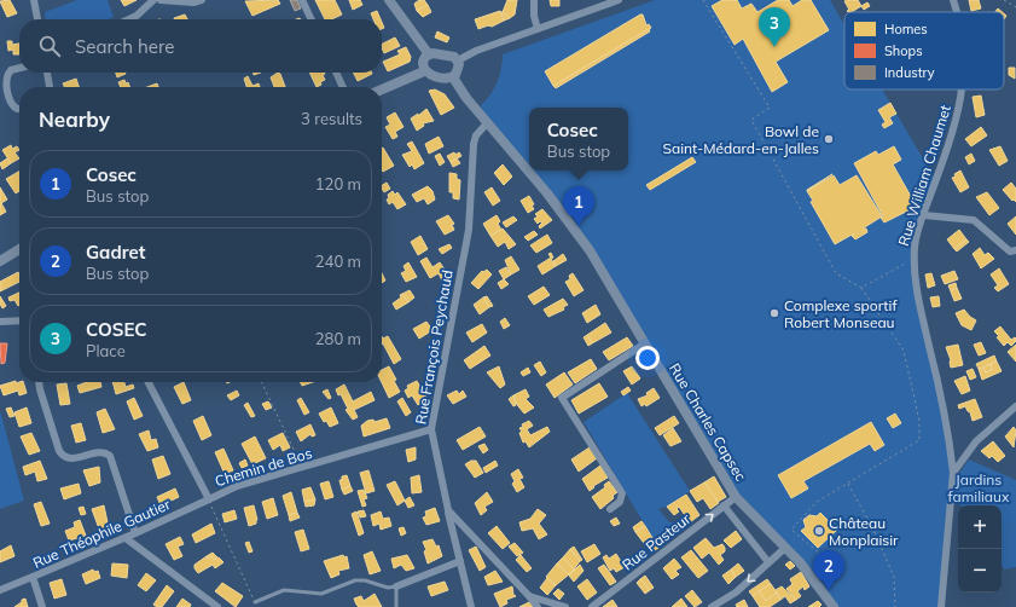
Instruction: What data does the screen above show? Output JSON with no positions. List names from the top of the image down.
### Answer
{
  "streets": {
    "street": [
      "Rue William Chaumet",
      "Rue François Peychaud",
      "Rue Charles Capsec",
      "Chemin de Bos",
      "Rue Théophile Gautier",
      "Rue Pasteur"
    ]
  },
  "crossings": [
    ["Rue François Peychaud", "Rue Charles Capsec"],
    ["Rue François Peychaud", "Chemin de Bos"],
    ["Rue Charles Capsec", "Rue Pasteur"],
    ["Chemin de Bos", "Rue Théophile Gautier"]
  ],
  "one_way": ["Rue Pasteur"],
  "parks": ["Jardins familiaux"],
  "places": ["Bowl de Saint-Médard-en-Jalles", "Complexe sportif Robert Monseau", "Château Monplaisir"],
  "legend": ["Homes", "Shops", "Industry"],
  "page": {
    "pins": ["3", "1", "2"],
    "search": "Search here",
    "heading": ["Nearby", "3 results"],
    "popup": ["Cosec", "Bus stop"],
    "list": [
      {
        "mark": "1",
        "name": "Cosec",
        "note": "Bus stop",
        "value": "120 m"
      },
      {
        "mark": "2",
        "name": "Gadret",
        "note": "Bus stop",
        "value": "240 m"
      },
      {
        "mark": "3",
        "name": "COSEC",
        "note": "Place",
        "value": "280 m"
      }
    ],
    "map_buttons": ["+", "−"]
  }
}
